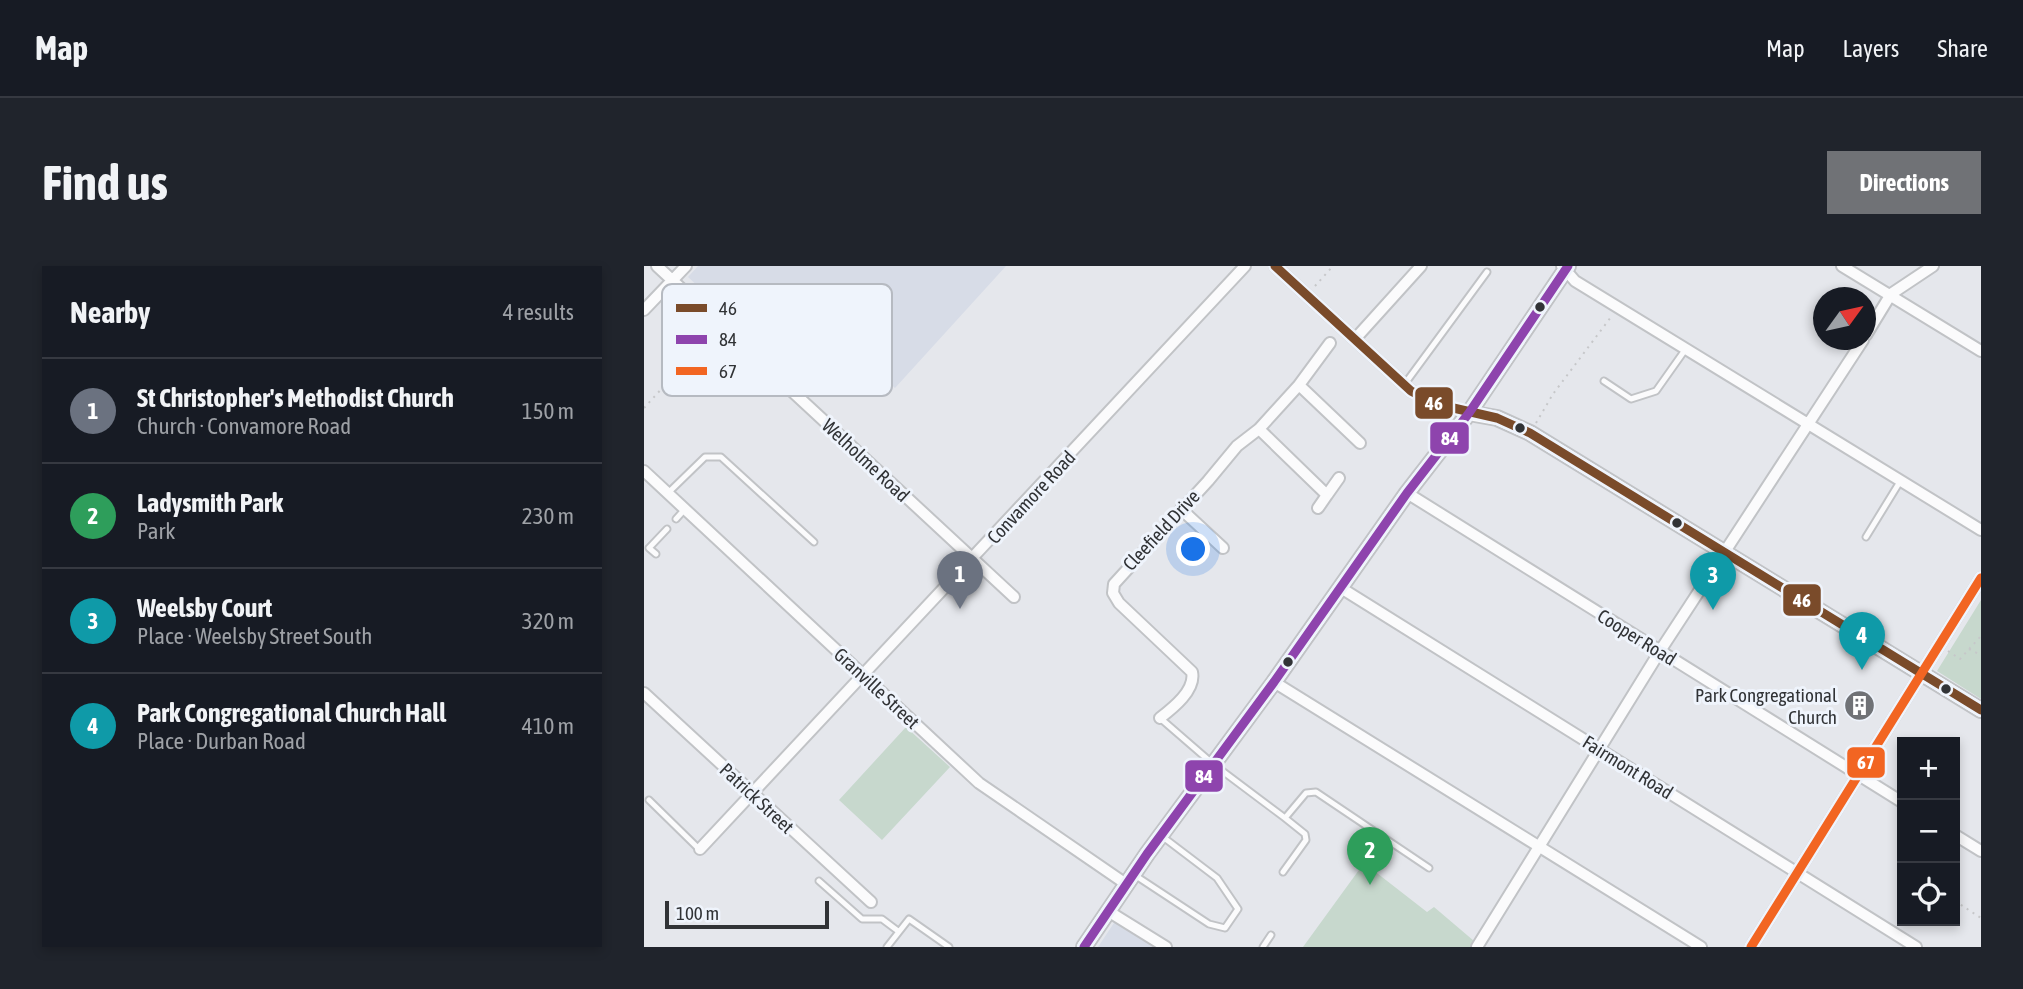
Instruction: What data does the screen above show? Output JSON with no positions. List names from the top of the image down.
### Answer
{
  "streets": {
    "street": [
      "Welholme Road",
      "Convamore Road",
      "Cleefield Drive",
      "Cooper Road",
      "Granville Street",
      "Fairmont Road",
      "Patrick Street"
    ]
  },
  "crossings": [
    ["Welholme Road", "Convamore Road"],
    ["Convamore Road", "Granville Street"],
    ["Convamore Road", "Patrick Street"]
  ],
  "places": {
    "building": ["Park Congregational Church"]
  },
  "lines": ["transit line 46", "transit line 84", "transit line 67"],
  "legend": ["46", "84", "67"],
  "scale_bar": "100 m",
  "north": "top right",
  "page": {
    "header": "Map",
    "nav": ["Map", "Layers", "Share"],
    "buttons": "Directions",
    "title": "Find us",
    "heading": ["Nearby", "4 results"],
    "list": [
      {
        "mark": "1",
        "name": "St Christopher's Methodist Church",
        "note": "Church · Convamore Road",
        "value": "150 m"
      },
      {
        "mark": "2",
        "name": "Ladysmith Park",
        "note": "Park",
        "value": "230 m"
      },
      {
        "mark": "3",
        "name": "Weelsby Court",
        "note": "Place · Weelsby Street South",
        "value": "320 m"
      },
      {
        "mark": "4",
        "name": "Park Congregational Church Hall",
        "note": "Place · Durban Road",
        "value": "410 m"
      }
    ],
    "pins": [
      "1",
      "3",
      "4",
      "2"
    ],
    "map_buttons": ["+", "−"],
    "scale": "100 m"
  }
}
